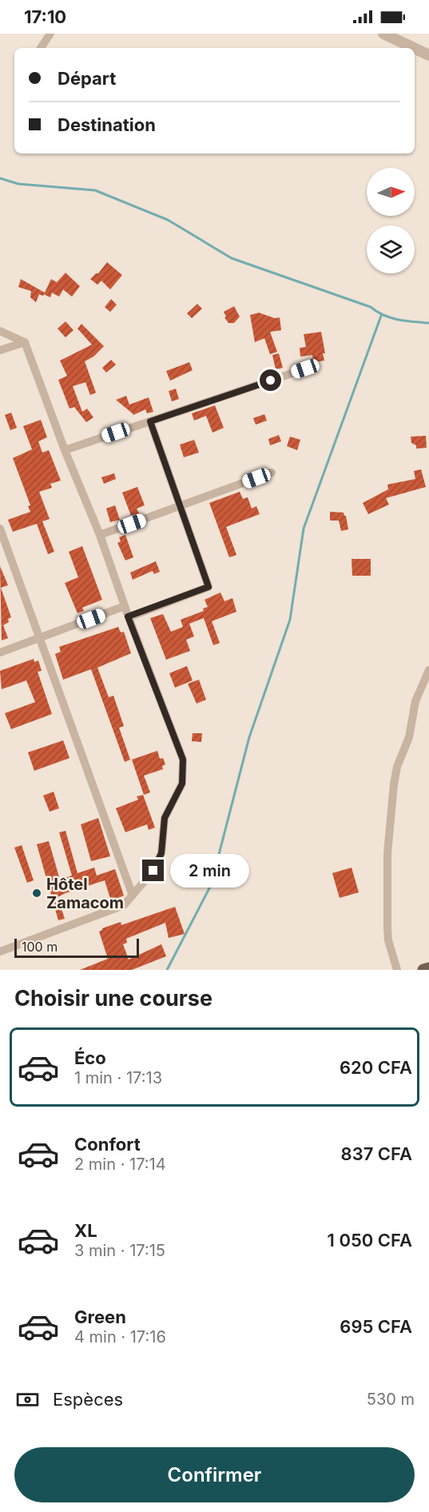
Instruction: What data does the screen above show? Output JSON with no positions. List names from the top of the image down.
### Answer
{
  "places": ["Hôtel Zamacom"],
  "scale_bar": "100 m",
  "north": "right",
  "page": {
    "status": "17:10",
    "banner": ["Départ", "Destination"],
    "bubble": "2 min",
    "scale": "100 m",
    "heading": "Choisir une course",
    "list": [
      {
        "name": "Éco",
        "note": "1 min · 17:13",
        "value": "620 CFA"
      },
      {
        "name": "Confort",
        "note": "2 min · 17:14",
        "value": "837 CFA"
      },
      {
        "name": "XL",
        "note": "3 min · 17:15",
        "value": "1 050 CFA"
      },
      {
        "name": "Green",
        "note": "4 min · 17:16",
        "value": "695 CFA"
      }
    ],
    "pay": ["Espèces", "530 m"],
    "buttons": "Confirmer"
  }
}
